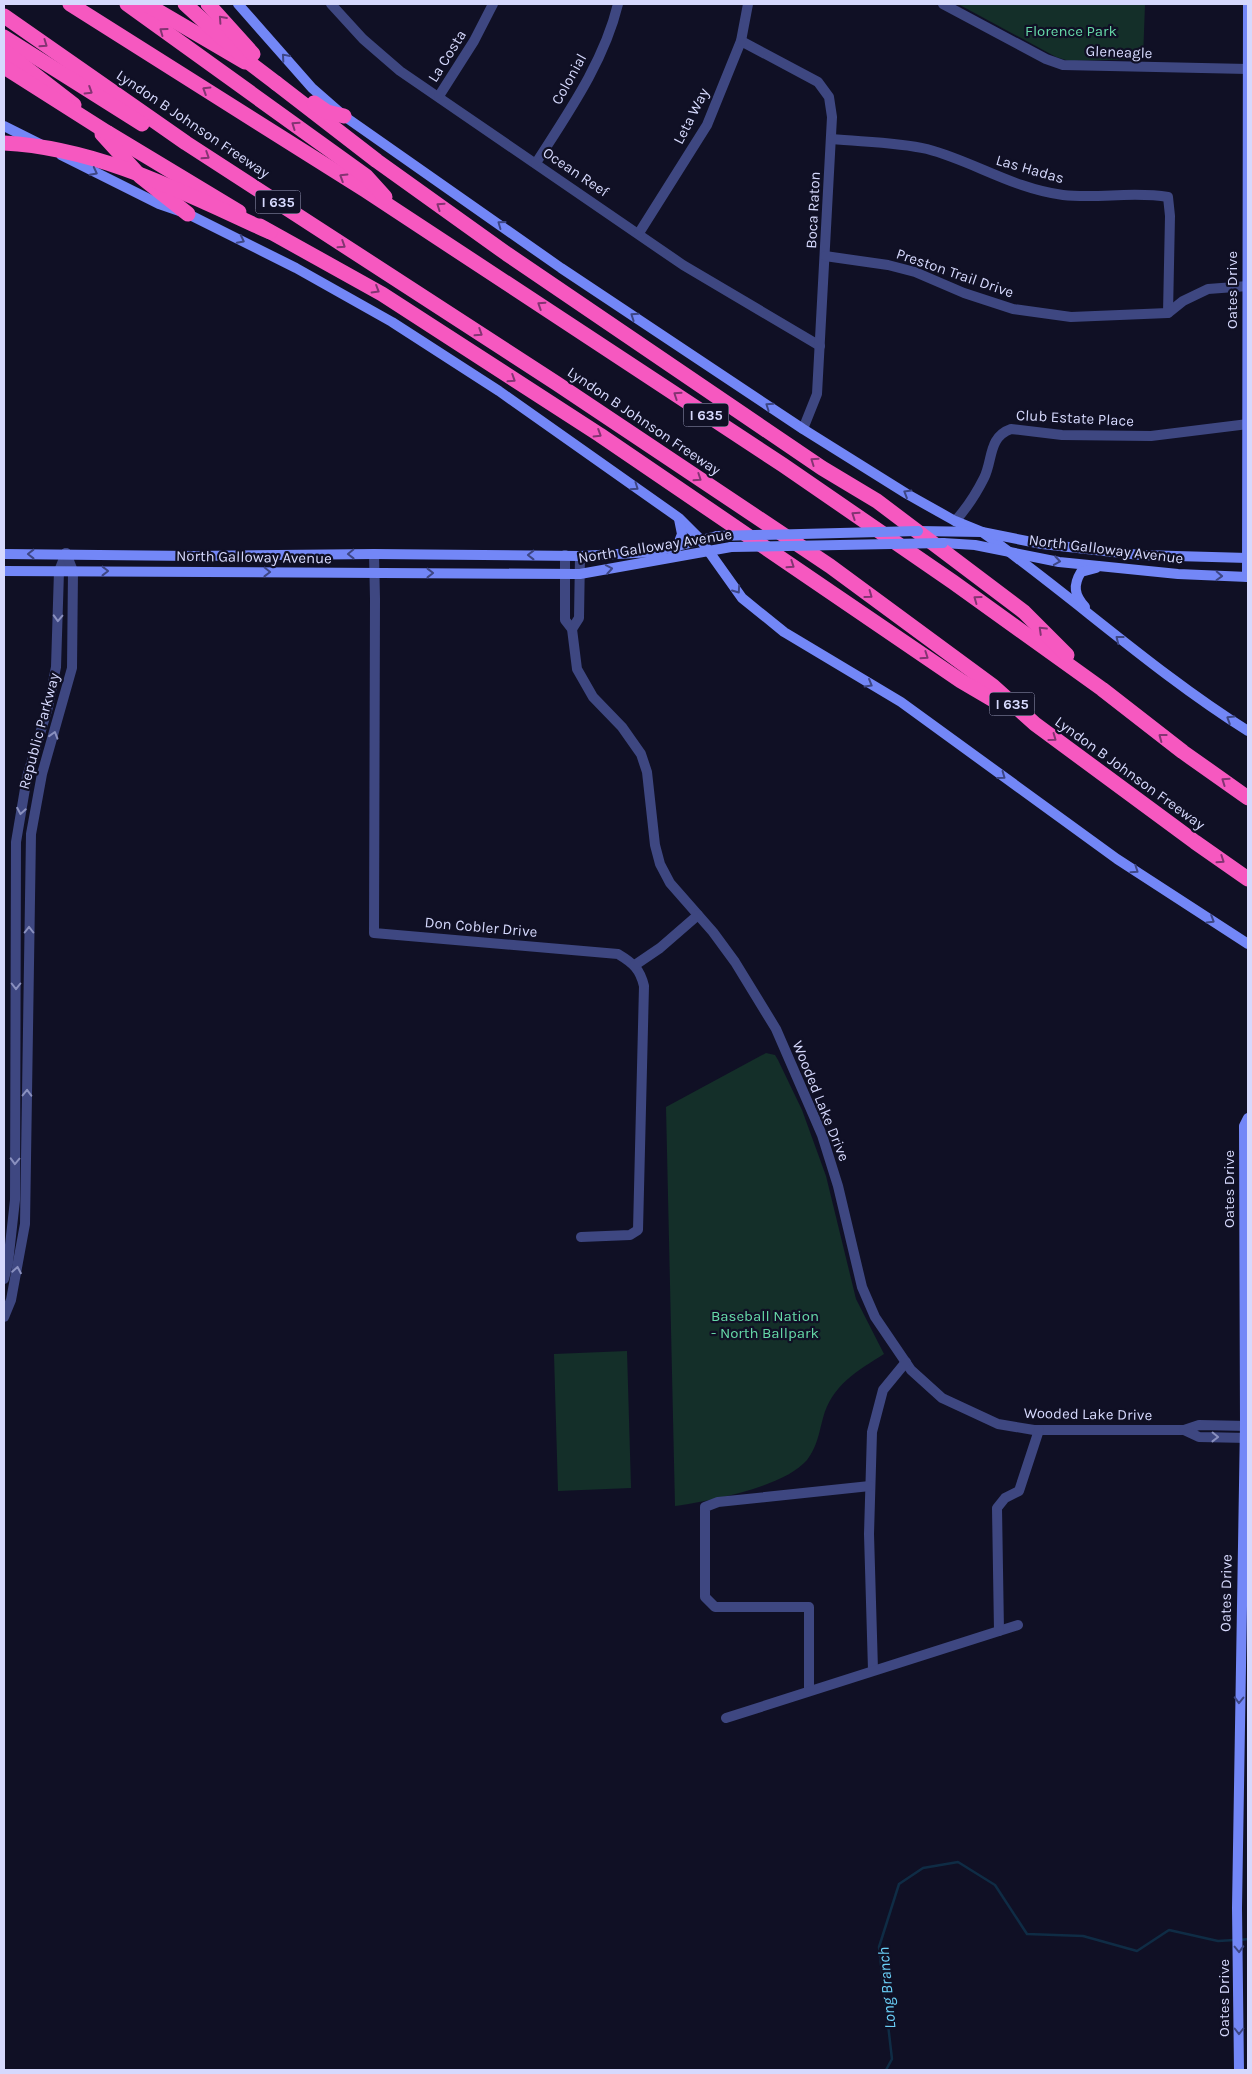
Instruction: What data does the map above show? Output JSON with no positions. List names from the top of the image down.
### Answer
{
  "streets": {
    "highway": ["Lyndon B Johnson Freeway", "I 635"],
    "main road": ["Oates Drive", "North Galloway Avenue"],
    "street": [
      "Gleneagle",
      "La Costa",
      "Colonial",
      "Leta Way",
      "Las Hadas",
      "Ocean Reef",
      "Boca Raton",
      "Preston Trail Drive",
      "Club Estate Place",
      "Republic Parkway",
      "Don Cobler Drive",
      "Wooded Lake Drive"
    ]
  },
  "crossings": [
    ["Gleneagle", "Oates Drive"],
    ["La Costa", "Ocean Reef"],
    ["Colonial", "Ocean Reef"],
    ["Leta Way", "Ocean Reef"],
    ["Leta Way", "Boca Raton"],
    ["Las Hadas", "Boca Raton"],
    ["Las Hadas", "Preston Trail Drive"],
    ["Ocean Reef", "Boca Raton"],
    ["Boca Raton", "Preston Trail Drive"],
    ["Oates Drive", "Club Estate Place"],
    ["Oates Drive", "North Galloway Avenue"],
    ["Oates Drive", "Wooded Lake Drive"],
    ["North Galloway Avenue", "Republic Parkway"],
    ["North Galloway Avenue", "Don Cobler Drive"],
    ["North Galloway Avenue", "Wooded Lake Drive"]
  ],
  "one_way": ["Oates Drive"],
  "water": ["Long Branch"],
  "parks": ["Florence Park", "Baseball Nation - North Ballpark"]
}
